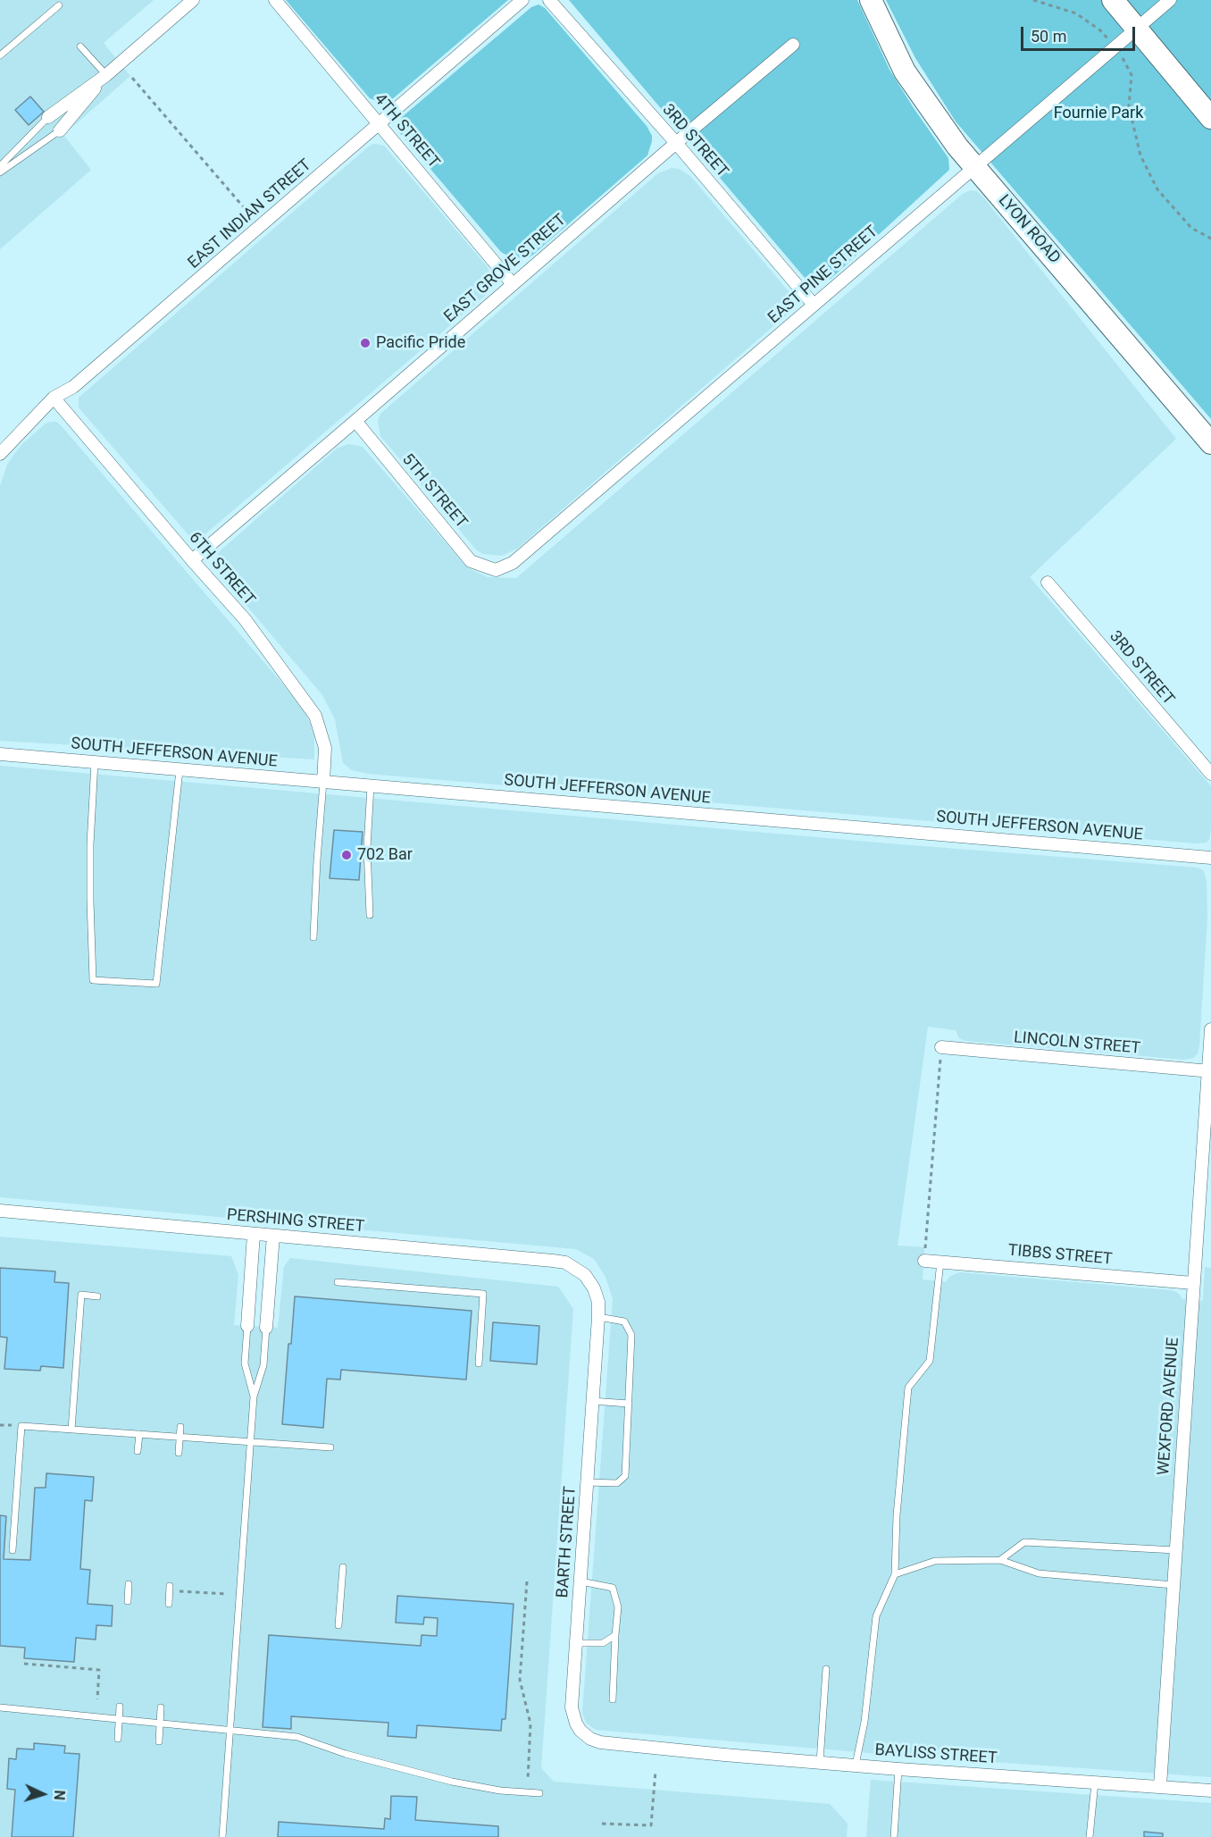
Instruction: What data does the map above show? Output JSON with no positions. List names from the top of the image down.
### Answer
{
  "streets": {
    "highway": ["LYON ROAD"],
    "street": [
      "4TH STREET",
      "3RD STREET",
      "EAST INDIAN STREET",
      "EAST GROVE STREET",
      "EAST PINE STREET",
      "5TH STREET",
      "6TH STREET",
      "SOUTH JEFFERSON AVENUE",
      "LINCOLN STREET",
      "PERSHING STREET",
      "TIBBS STREET",
      "WEXFORD AVENUE",
      "BARTH STREET",
      "BAYLISS STREET"
    ]
  },
  "crossings": [
    ["4TH STREET", "EAST INDIAN STREET"],
    ["4TH STREET", "EAST GROVE STREET"],
    ["3RD STREET", "EAST GROVE STREET"],
    ["3RD STREET", "EAST PINE STREET"],
    ["EAST INDIAN STREET", "6TH STREET"],
    ["LYON ROAD", "EAST PINE STREET"],
    ["EAST GROVE STREET", "5TH STREET"],
    ["EAST GROVE STREET", "6TH STREET"],
    ["EAST PINE STREET", "5TH STREET"],
    ["6TH STREET", "SOUTH JEFFERSON AVENUE"],
    ["LINCOLN STREET", "WEXFORD AVENUE"],
    ["PERSHING STREET", "BARTH STREET"],
    ["TIBBS STREET", "WEXFORD AVENUE"],
    ["WEXFORD AVENUE", "BAYLISS STREET"],
    ["BARTH STREET", "BAYLISS STREET"]
  ],
  "parks": ["Fournie Park"],
  "places": ["Pacific Pride", "702 Bar"],
  "scale_bar": "50 m",
  "north": "right"
}
